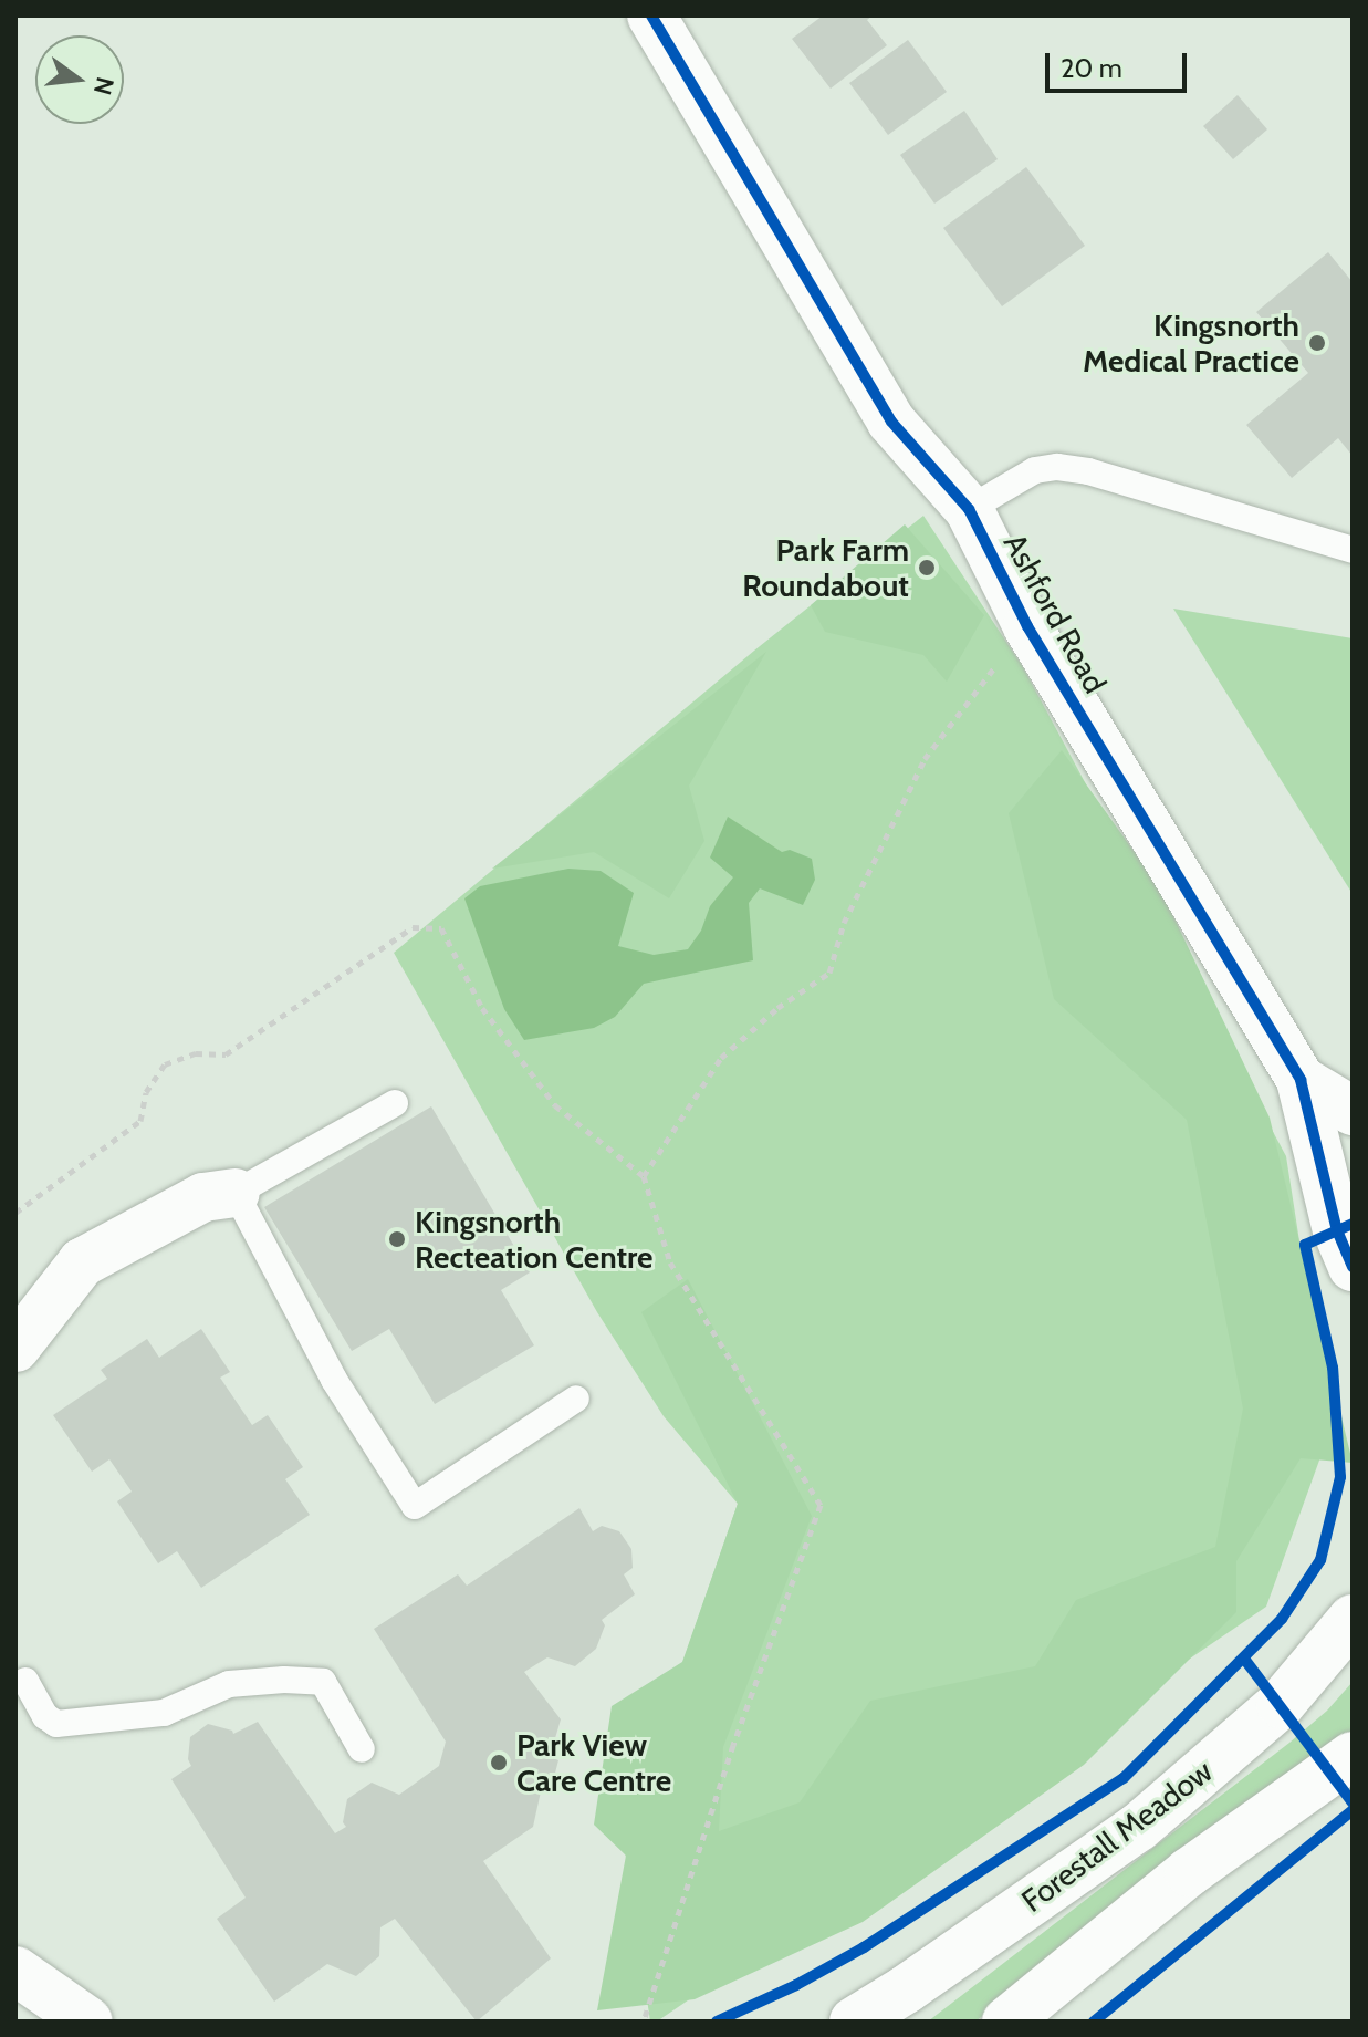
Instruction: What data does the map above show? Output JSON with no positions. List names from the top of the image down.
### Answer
{
  "streets": {
    "street": ["Ashford Road", "Forestall Meadow"]
  },
  "places": [
    "Kingsnorth Medical Practice",
    "Park Farm Roundabout",
    "Kingsnorth Recteation Centre",
    "Park View Care Centre"
  ],
  "scale_bar": "20 m",
  "north": "right"
}
